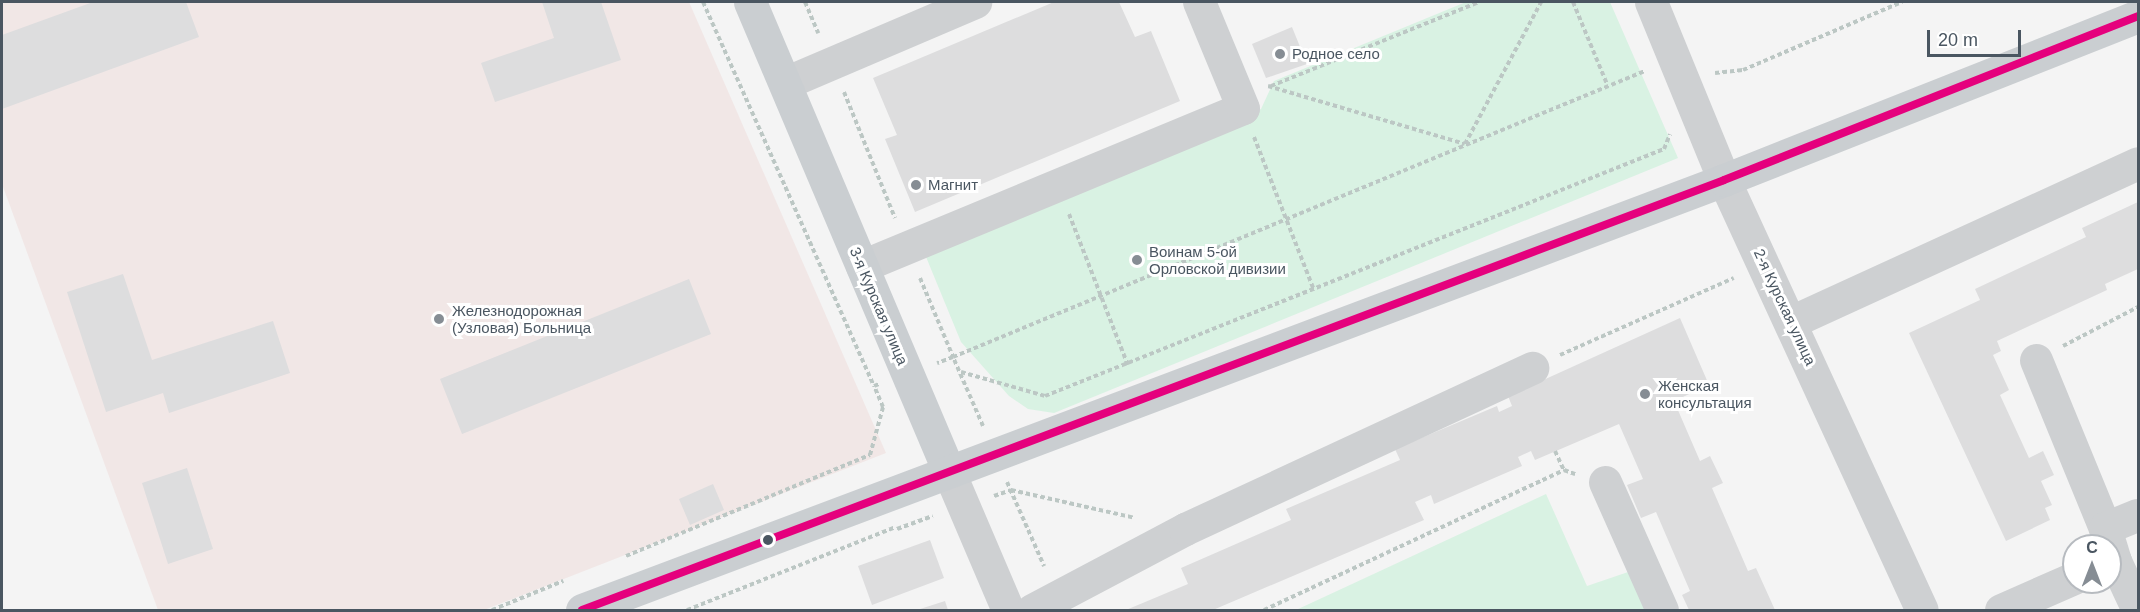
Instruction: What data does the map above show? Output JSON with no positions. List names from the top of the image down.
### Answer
{
  "streets": {
    "main road": ["3-я Курская улица"],
    "street": ["2-я Курская улица"]
  },
  "places": [
    "Родное село",
    "Магнит",
    "Воинам 5-ой Орловской дивизии",
    "Железнодорожная (Узловая) Больница",
    "Женская консультация"
  ],
  "scale_bar": "20 m",
  "north": "top"
}
